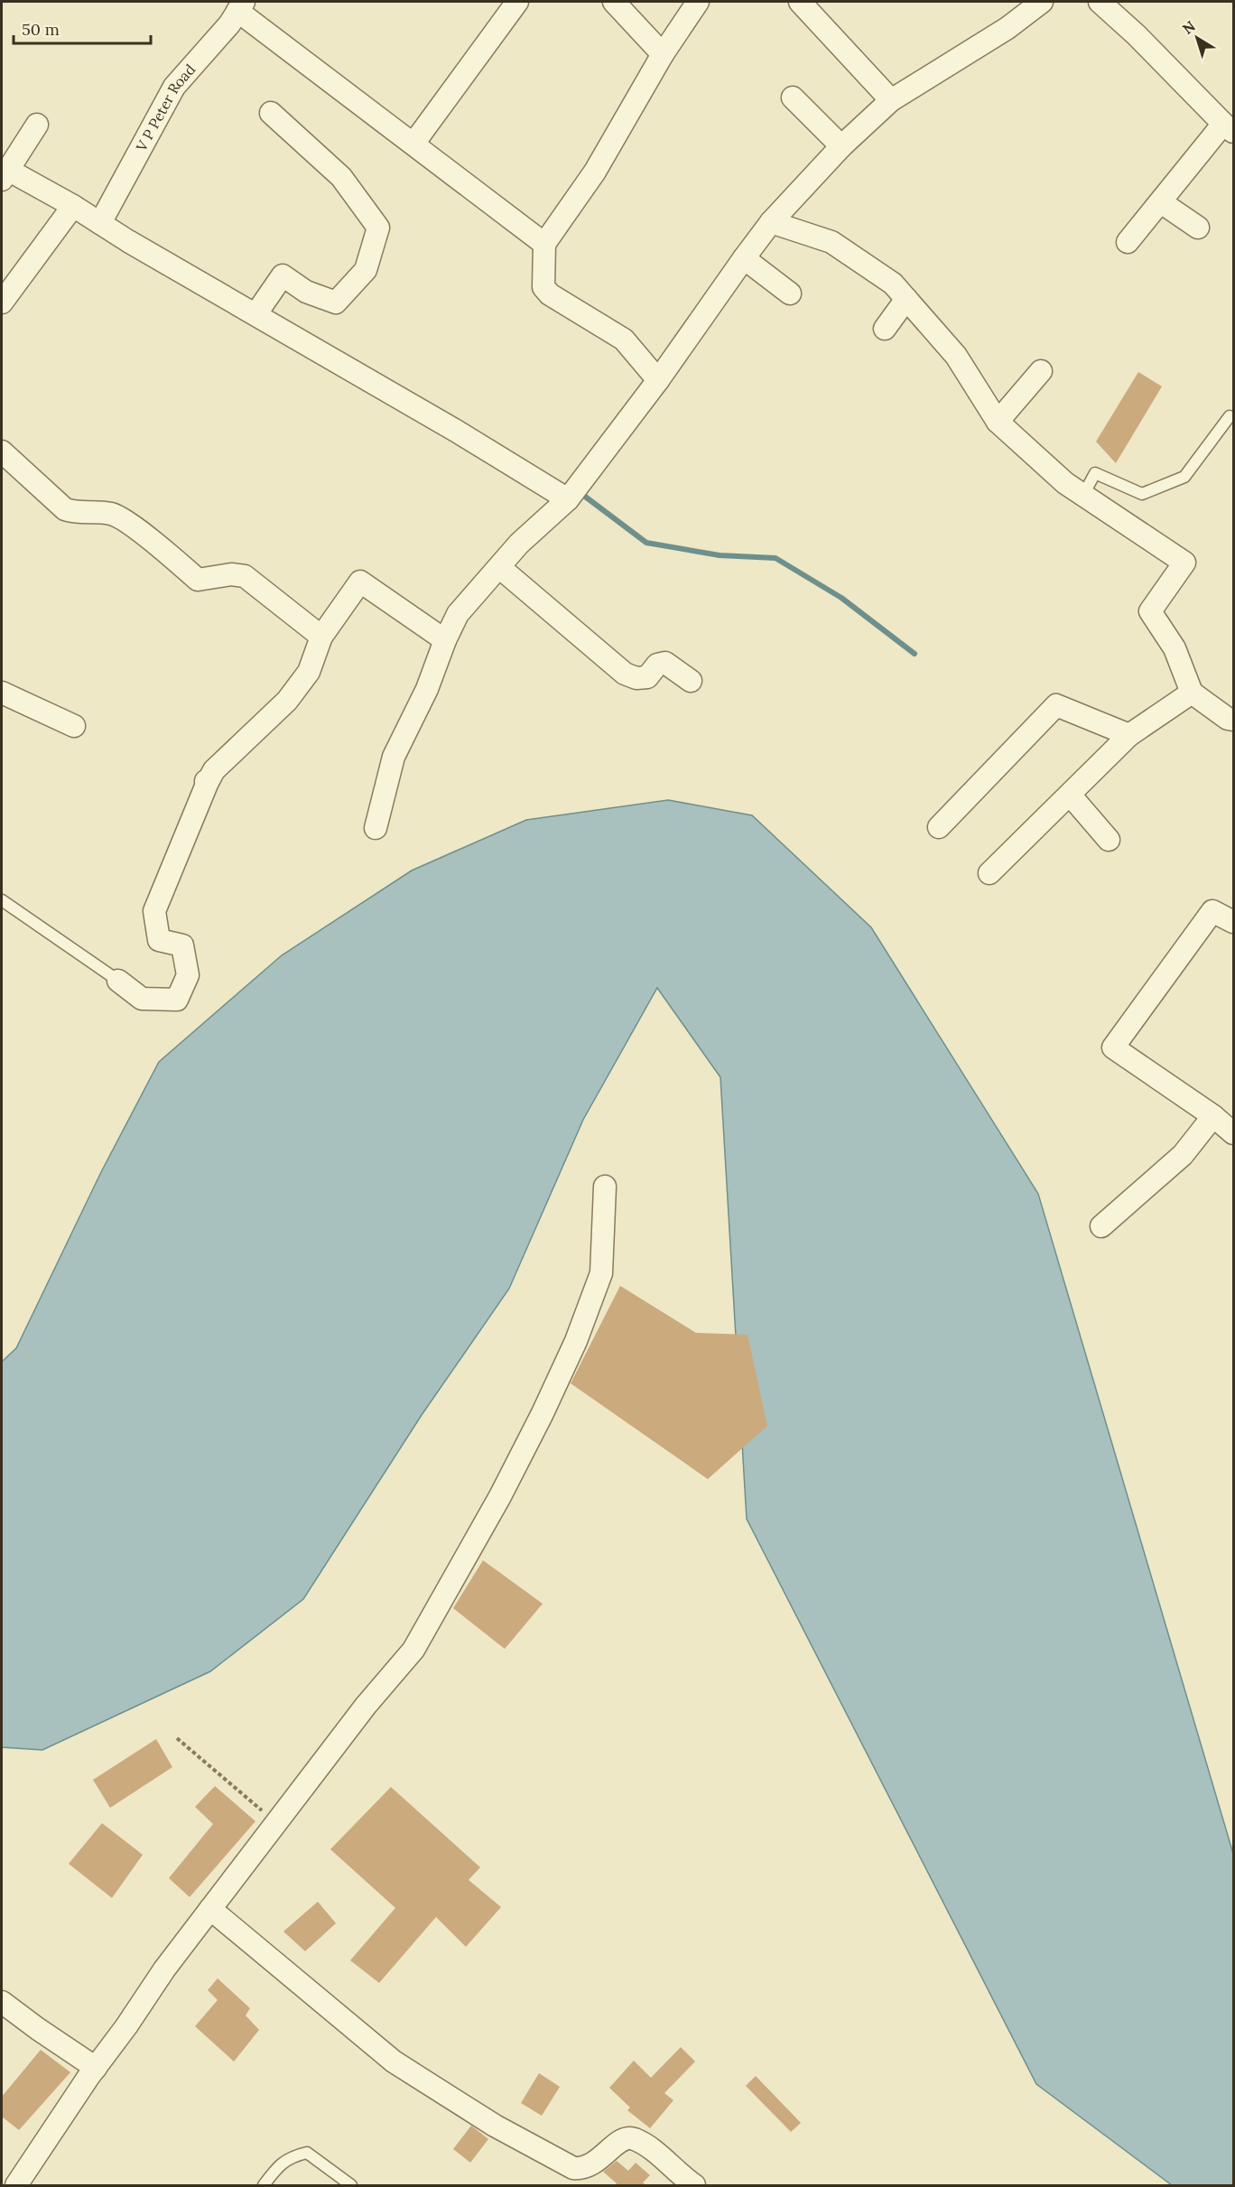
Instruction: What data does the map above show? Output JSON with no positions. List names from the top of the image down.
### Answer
{
  "streets": {
    "street": ["V P Peter Road"]
  },
  "scale_bar": "50 m",
  "north": "top left"
}
